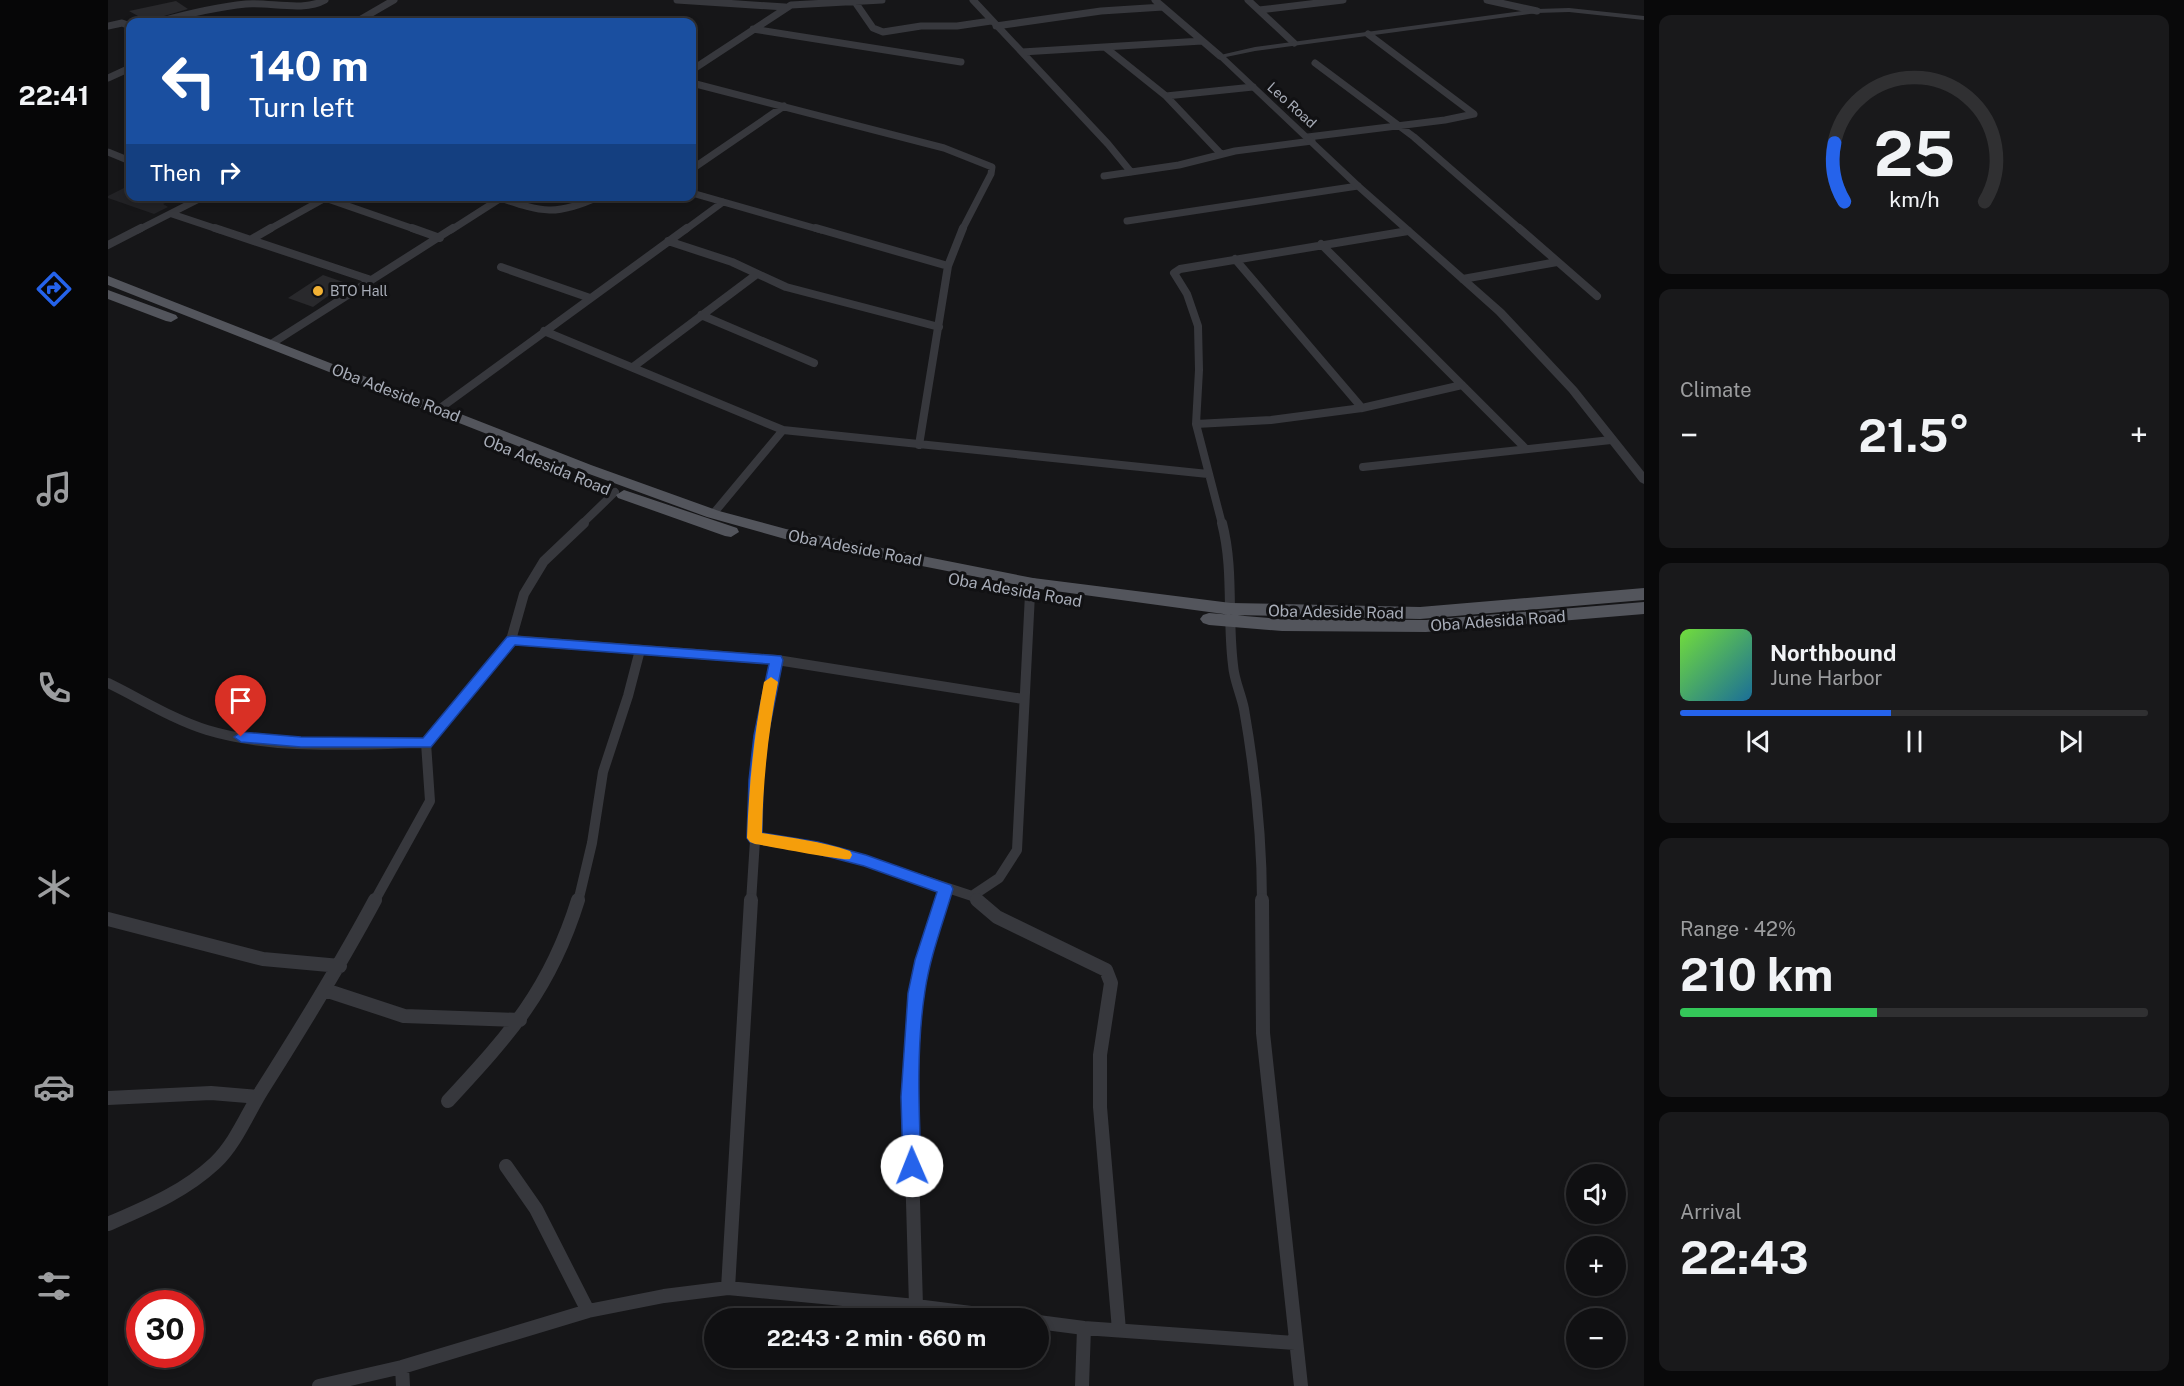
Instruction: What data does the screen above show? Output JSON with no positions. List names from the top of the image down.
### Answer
{
  "streets": {
    "main road": ["Oba Adeside Road", "Oba Adesida Road"],
    "street": ["Leo Road"]
  },
  "crossings": [
    ["Oba Adeside Road", "Oba Adesida Road"]
  ],
  "places": ["BTO Hall"],
  "page": {
    "tabs": "22:41",
    "turn": ["140 m", "Turn left"],
    "then": "Then",
    "tile": [
      "Climate",
      ["Range · 42%", "210 km"],
      ["Arrival", "22:43"]
    ],
    "heat": ["−", "21.5°", "+"],
    "song": ["Northbound", "June Harbor"],
    "map_buttons": ["+", "−"],
    "limit": "30",
    "trip": "22:43 · 2 min · 660 m",
    "gauge": ["25", "km/h"]
  }
}
